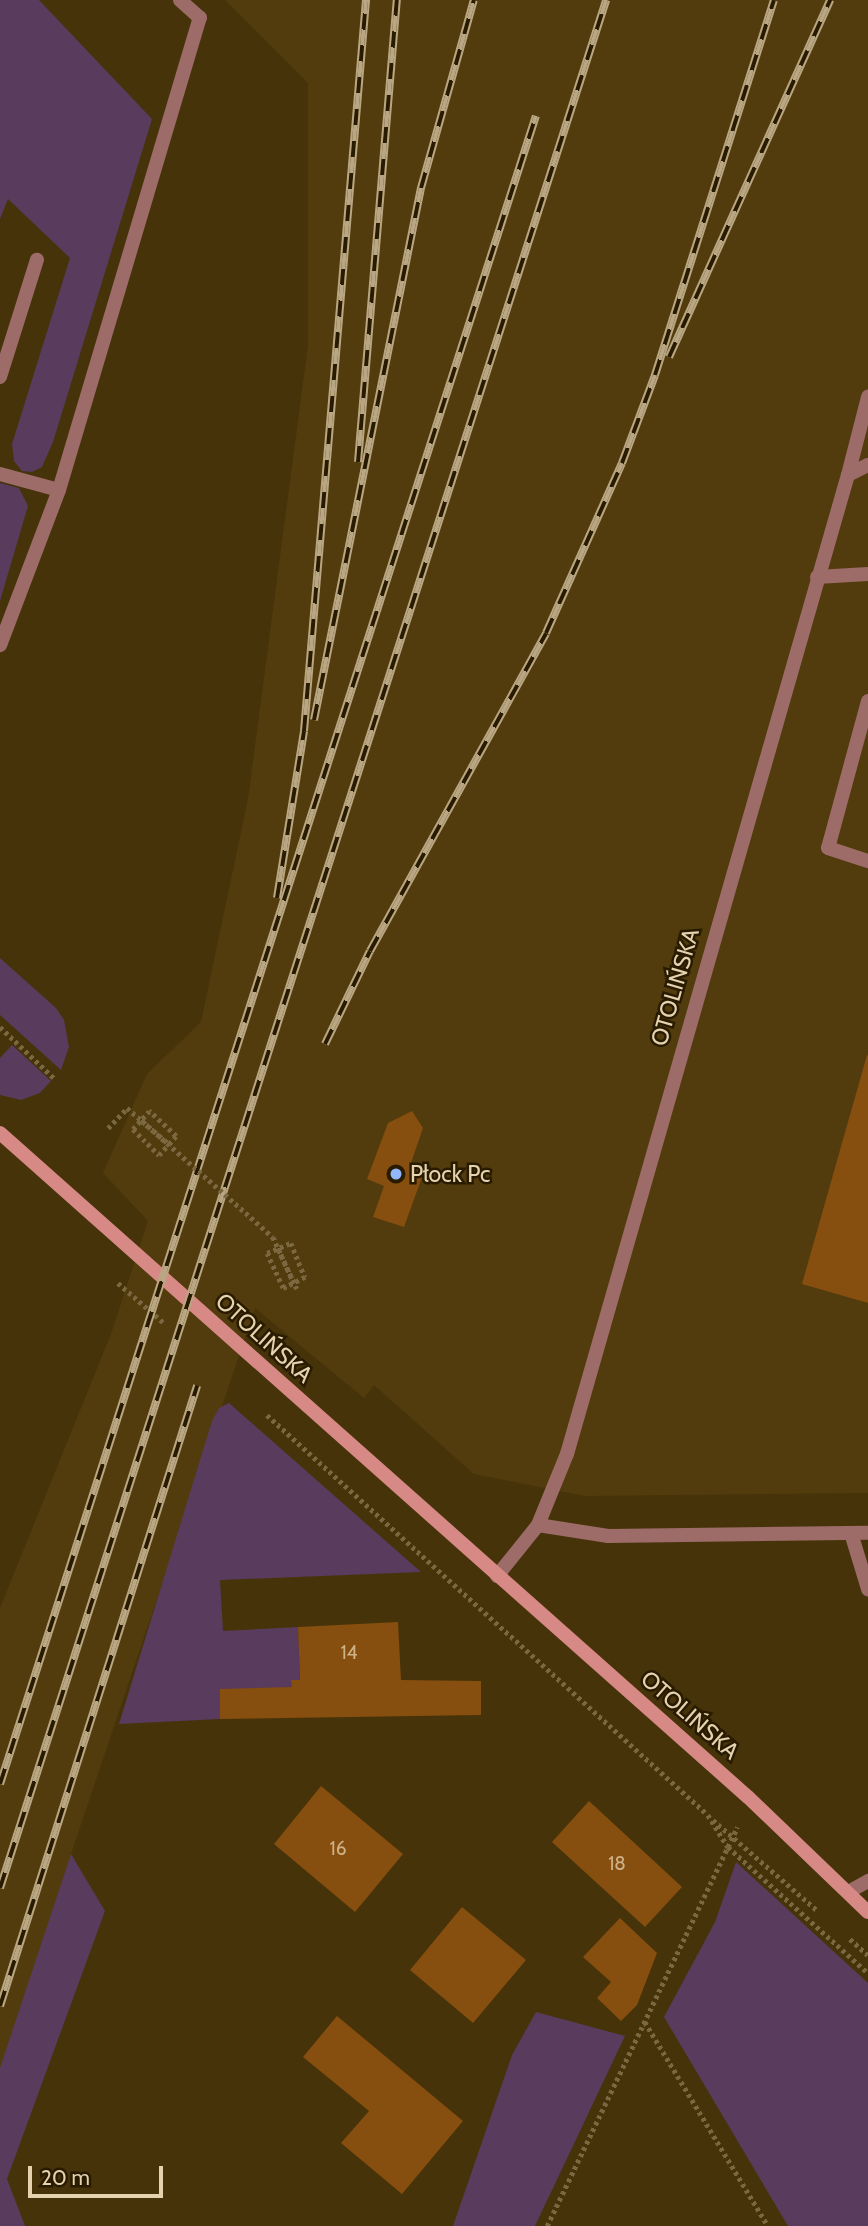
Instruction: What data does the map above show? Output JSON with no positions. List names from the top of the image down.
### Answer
{
  "streets": {
    "main road": ["OTOLIŃSKA"]
  },
  "places": ["Płock Pc"],
  "house_numbers": ["14", "16", "18"],
  "scale_bar": "20 m"
}
